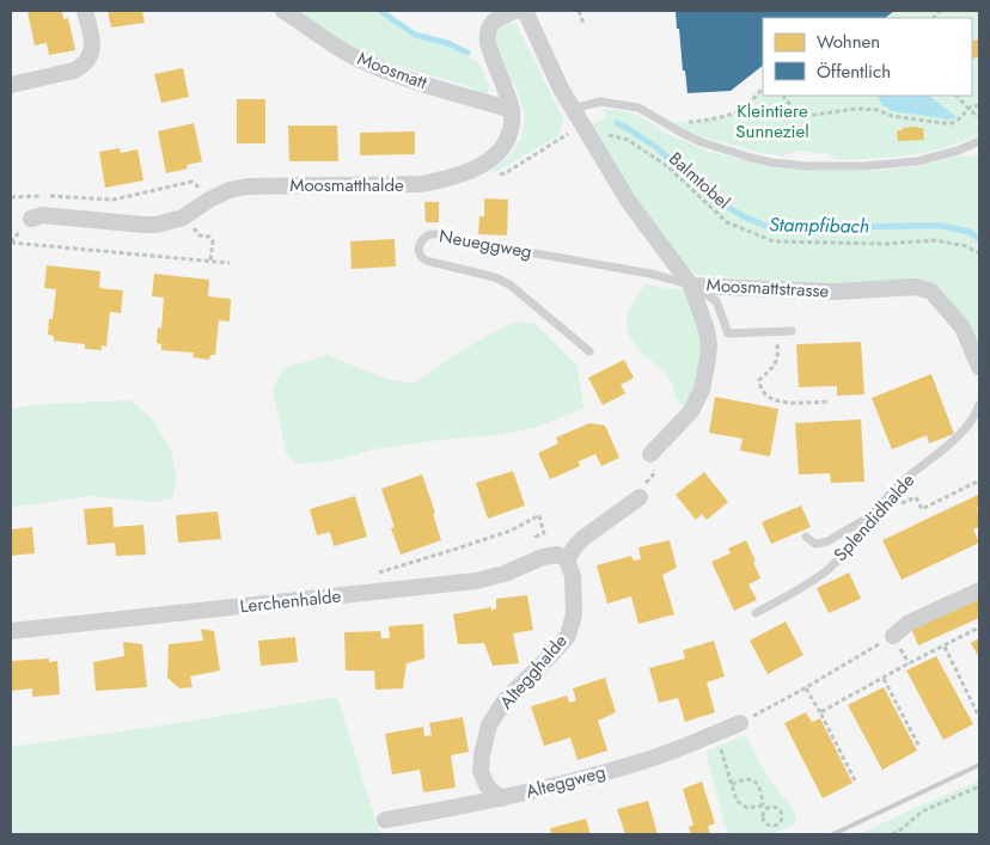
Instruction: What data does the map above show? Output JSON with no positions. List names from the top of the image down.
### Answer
{
  "streets": {
    "street": [
      "Moosmatt",
      "Moosmatthalde",
      "Moosmattstrasse",
      "Lerchenhalde",
      "Altegghalde",
      "Alteggweg"
    ],
    "lane": ["Neueggweg", "Splendidhalde"],
    "path": ["Balmtobel"]
  },
  "crossings": [
    ["Moosmatt", "Moosmatthalde"],
    ["Balmtobel", "Moosmattstrasse"],
    ["Neueggweg", "Moosmattstrasse"],
    ["Lerchenhalde", "Altegghalde"],
    ["Altegghalde", "Alteggweg"]
  ],
  "water": ["Stampfibach"],
  "parks": ["Kleintiere Sunneziel"],
  "legend": ["Wohnen", "Öffentlich"]
}
